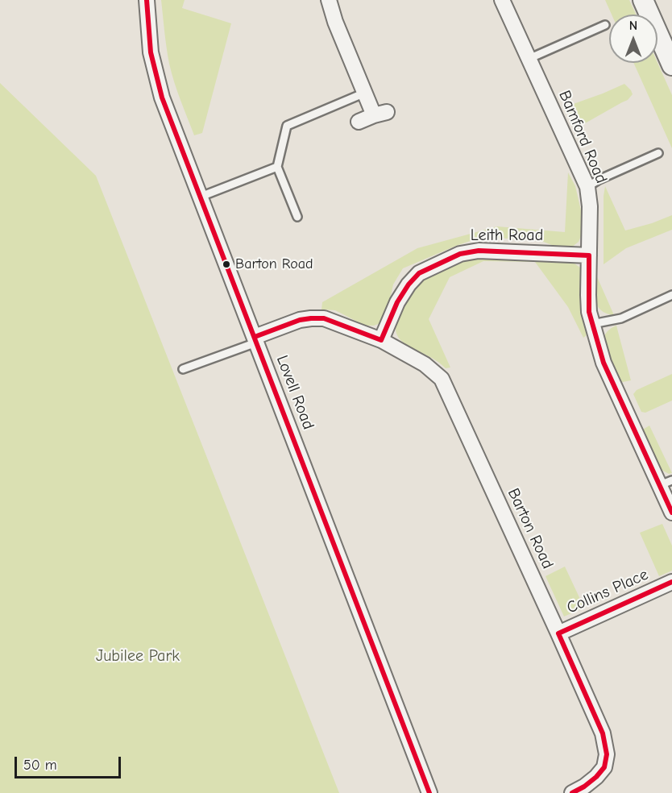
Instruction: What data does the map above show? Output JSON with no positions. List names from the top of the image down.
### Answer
{
  "streets": {
    "street": [
      "Bamford Road",
      "Leith Road",
      "Lovell Road",
      "Barton Road",
      "Collins Place"
    ]
  },
  "crossings": [
    ["Bamford Road", "Leith Road"],
    ["Leith Road", "Barton Road"],
    ["Lovell Road", "Barton Road"],
    ["Barton Road", "Collins Place"]
  ],
  "parks": ["Jubilee Park"],
  "places": ["Barton Road"],
  "scale_bar": "50 m",
  "north": "top"
}
